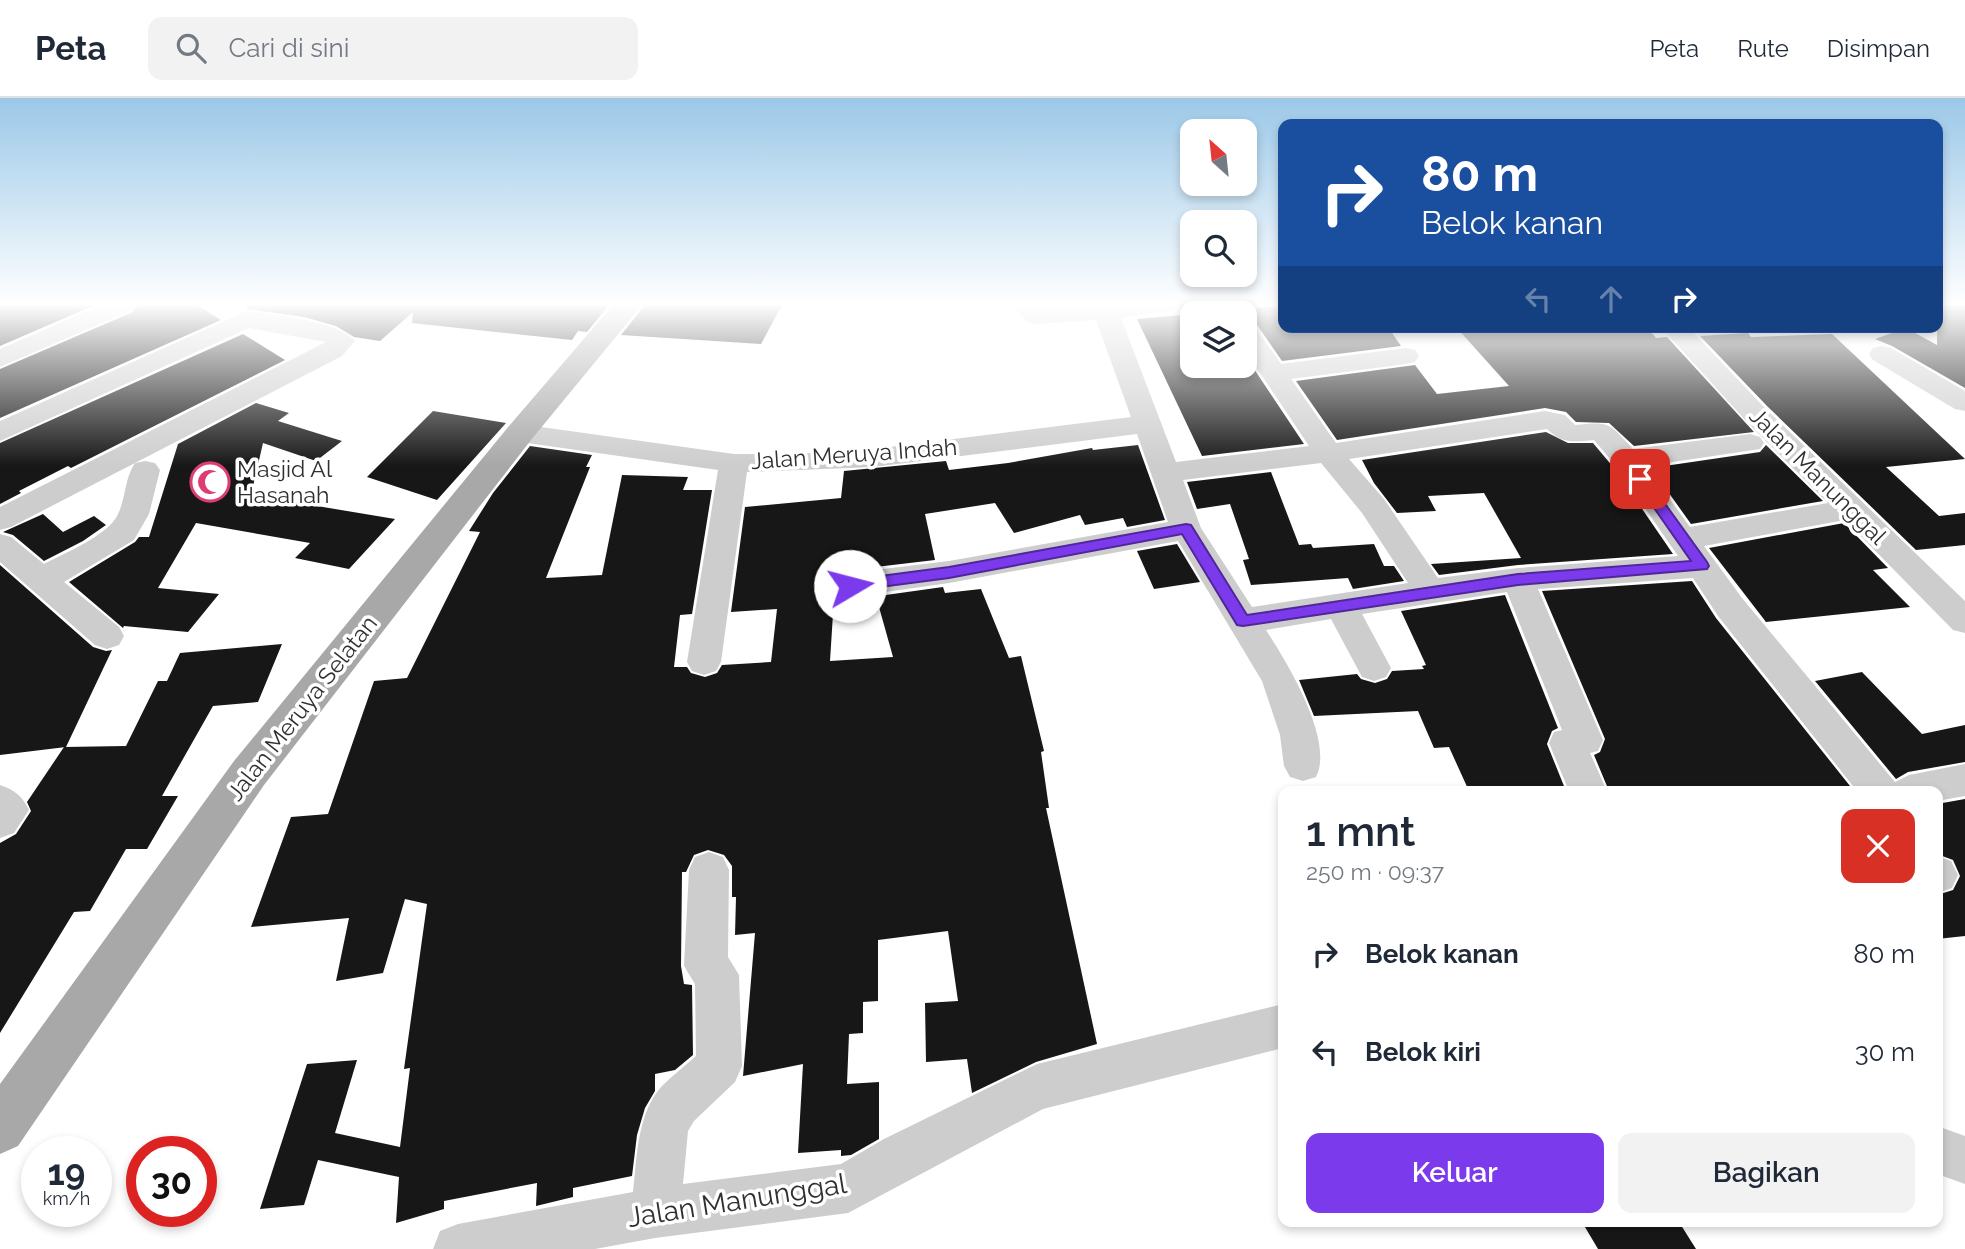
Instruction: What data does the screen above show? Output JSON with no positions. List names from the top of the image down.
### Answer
{
  "streets": {
    "main road": ["Jalan Meruya Selatan"],
    "street": ["Jalan Meruya Indah", "Jalan Manunggal"]
  },
  "crossings": [
    ["Jalan Meruya Indah", "Jalan Meruya Selatan"]
  ],
  "places": {
    "mosque": ["Masjid Al Hasanah"]
  },
  "north": "top left",
  "page": {
    "header": "Peta",
    "search": "Cari di sini",
    "nav": ["Peta", "Rute", "Disimpan"],
    "turn": ["80 m", "Belok kanan"],
    "heading": ["1 mnt", "250 m · 09:37"],
    "list": [
      {
        "name": "Belok kanan",
        "value": "80 m"
      },
      {
        "name": "Belok kiri",
        "value": "30 m"
      }
    ],
    "buttons": ["Keluar", "Bagikan"],
    "speed": "19 km/h",
    "limit": "30"
  }
}
